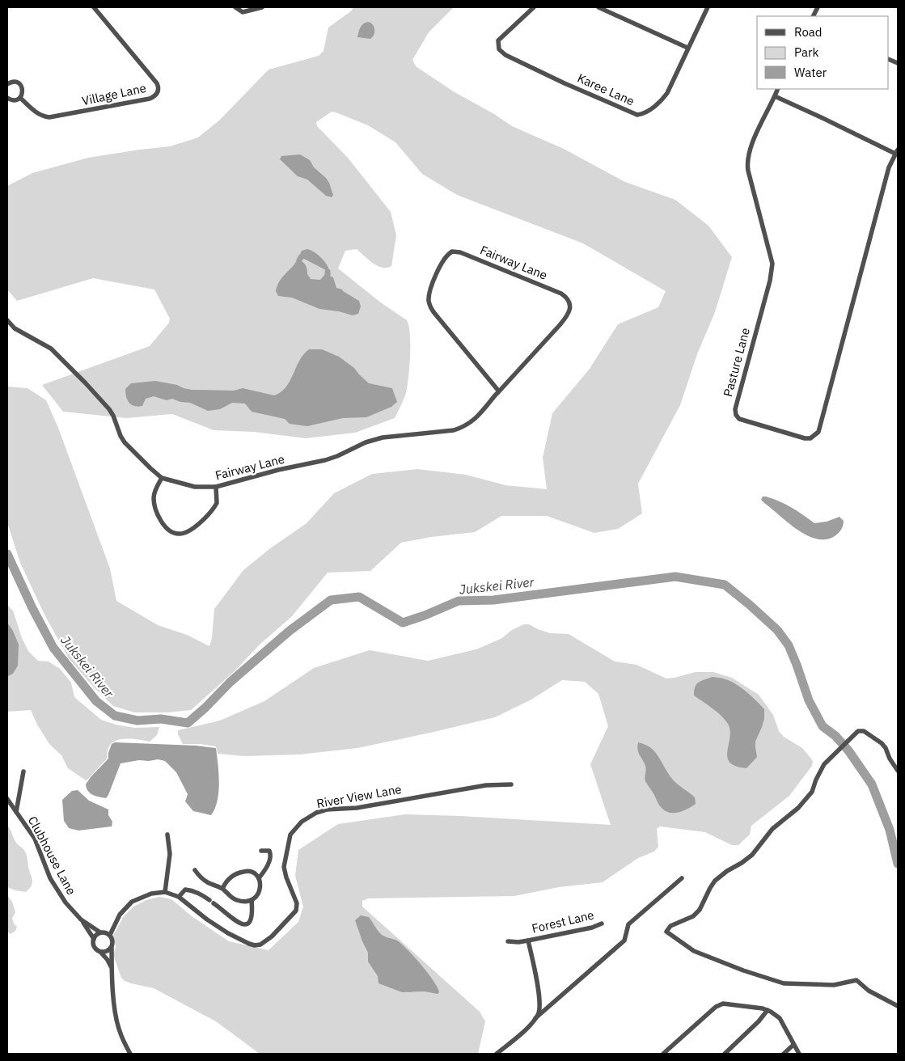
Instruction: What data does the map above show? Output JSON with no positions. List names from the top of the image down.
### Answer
{
  "streets": {
    "street": [
      "Karee Lane",
      "Village Lane",
      "Fairway Lane",
      "Pasture Lane",
      "River View Lane",
      "Clubhouse Lane",
      "Forest Lane"
    ]
  },
  "water": ["Jukskei River"],
  "legend": ["Road", "Park", "Water"]
}
